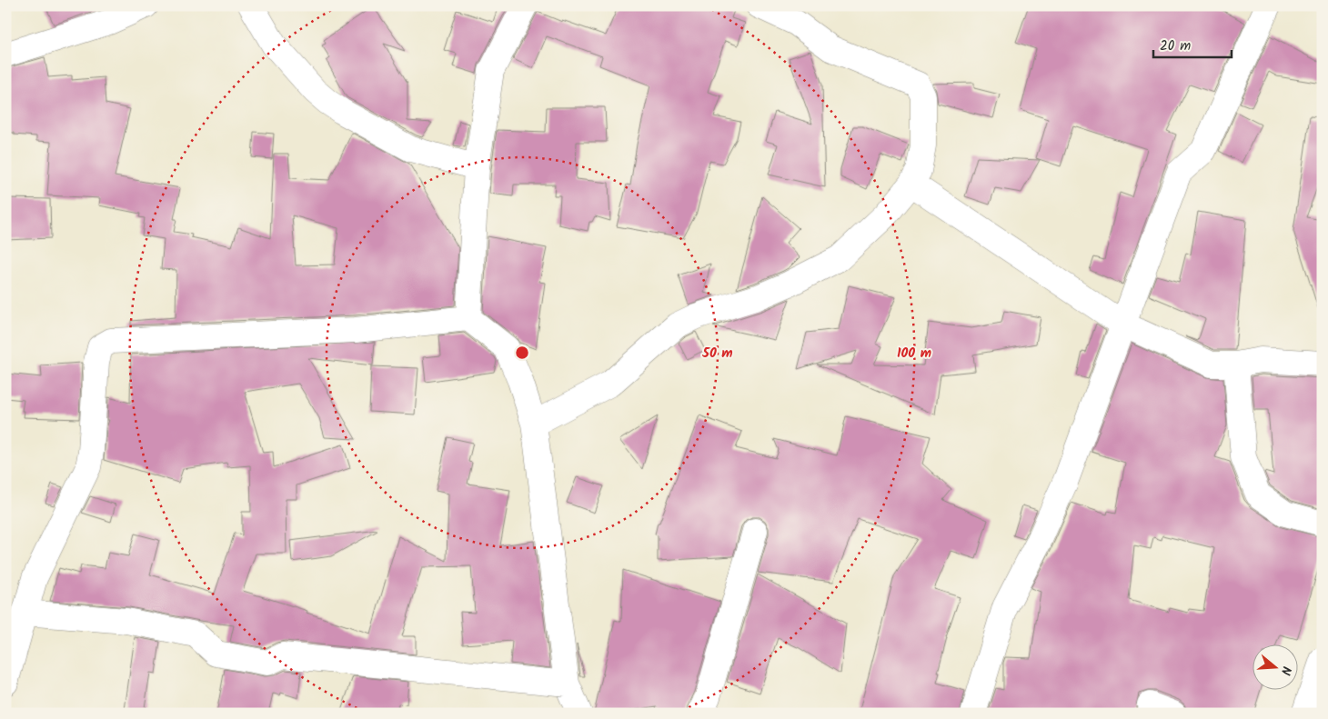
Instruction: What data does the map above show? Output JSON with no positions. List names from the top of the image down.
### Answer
{
  "scale_bar": "20 m",
  "north": "right",
  "rings": ["50 m", "100 m"]
}
